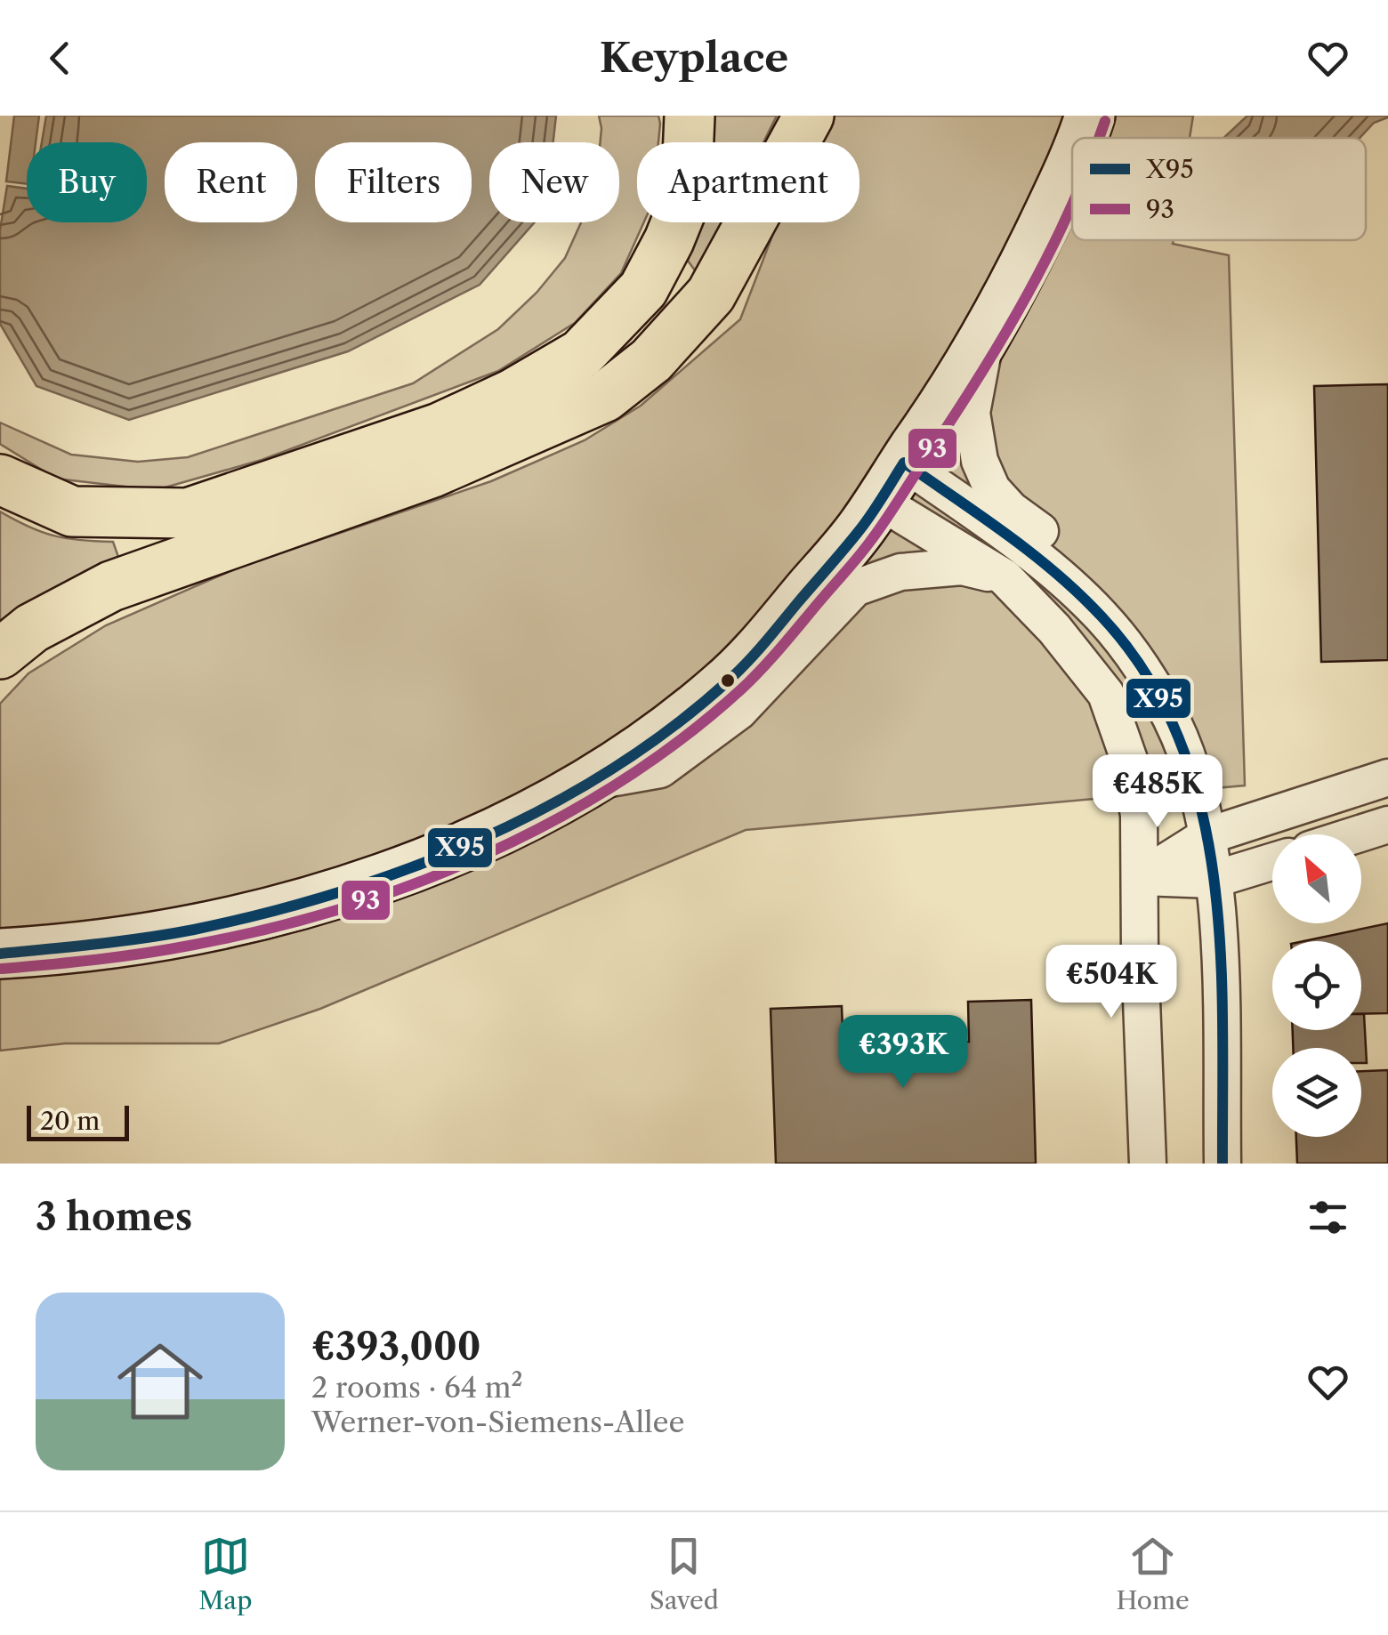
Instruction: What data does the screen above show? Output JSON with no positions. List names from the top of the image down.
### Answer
{
  "lines": ["transit line 93", "transit line X95"],
  "legend": ["X95", "93"],
  "scale_bar": "20 m",
  "north": "top left",
  "page": {
    "header": "Keyplace",
    "chip": [
      "Buy",
      "Rent",
      "Filters",
      "New",
      "Apartment"
    ],
    "price": ["€485K", "€504K", "€393K"],
    "scale": "20 m",
    "heading": "3 homes",
    "list": [
      {
        "name": "€393,000",
        "note": "2 rooms · 64 m² · Werner-von-Siemens-Allee"
      }
    ],
    "tabs": ["Map", "Saved", "Home"]
  }
}
